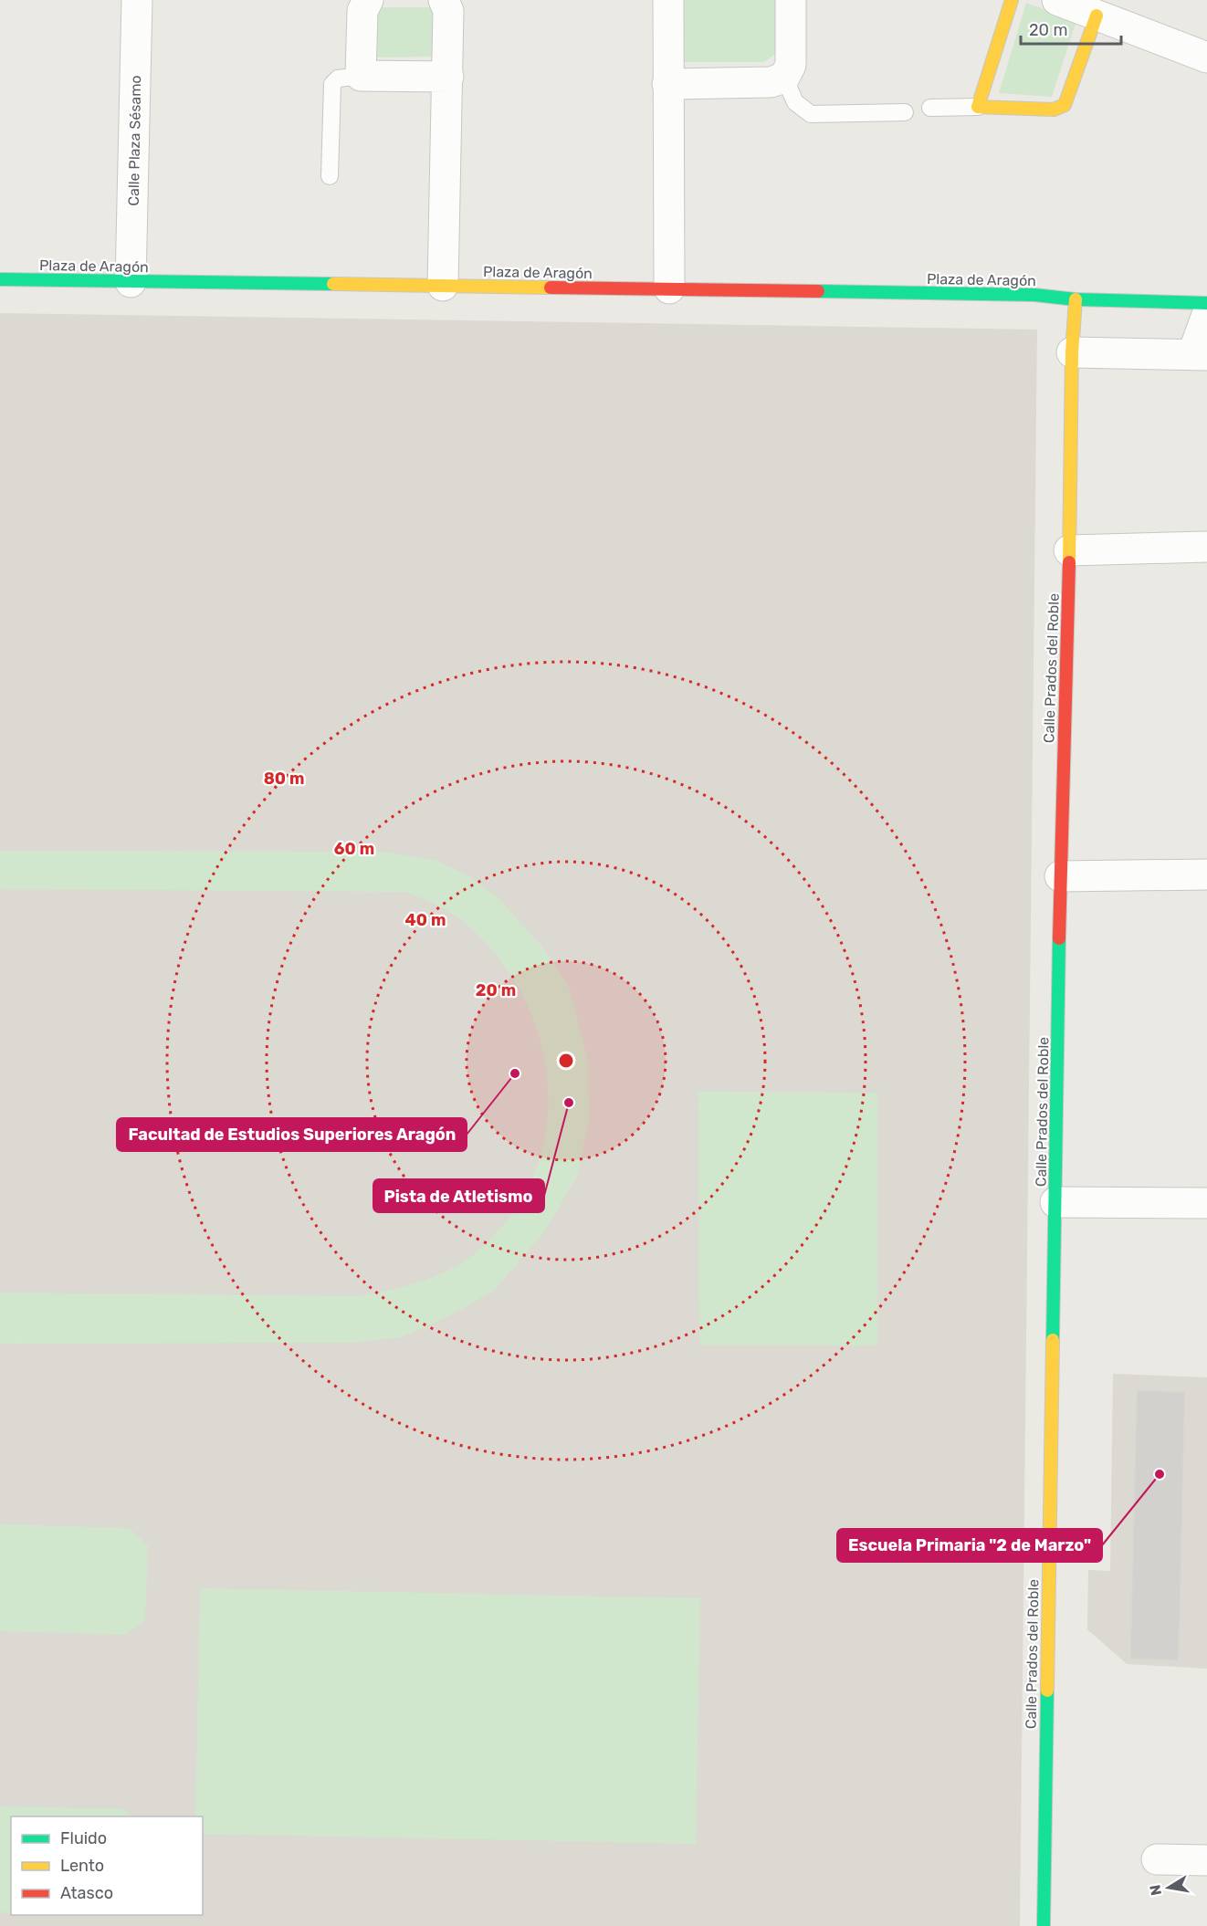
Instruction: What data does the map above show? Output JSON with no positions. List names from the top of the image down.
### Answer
{
  "streets": {
    "street": ["Calle Plaza Sésamo", "Plaza de Aragón", "Calle Prados del Roble"]
  },
  "crossings": [
    ["Calle Plaza Sésamo", "Plaza de Aragón"],
    ["Plaza de Aragón", "Calle Prados del Roble"]
  ],
  "places": ["Facultad de Estudios Superiores Aragón", "Pista de Atletismo", "Escuela Primaria \"2 de Marzo\""],
  "legend": ["Fluido", "Lento", "Atasco"],
  "scale_bar": "20 m",
  "north": "left",
  "rings": [
    "80 m",
    "60 m",
    "40 m",
    "20 m"
  ]
}
